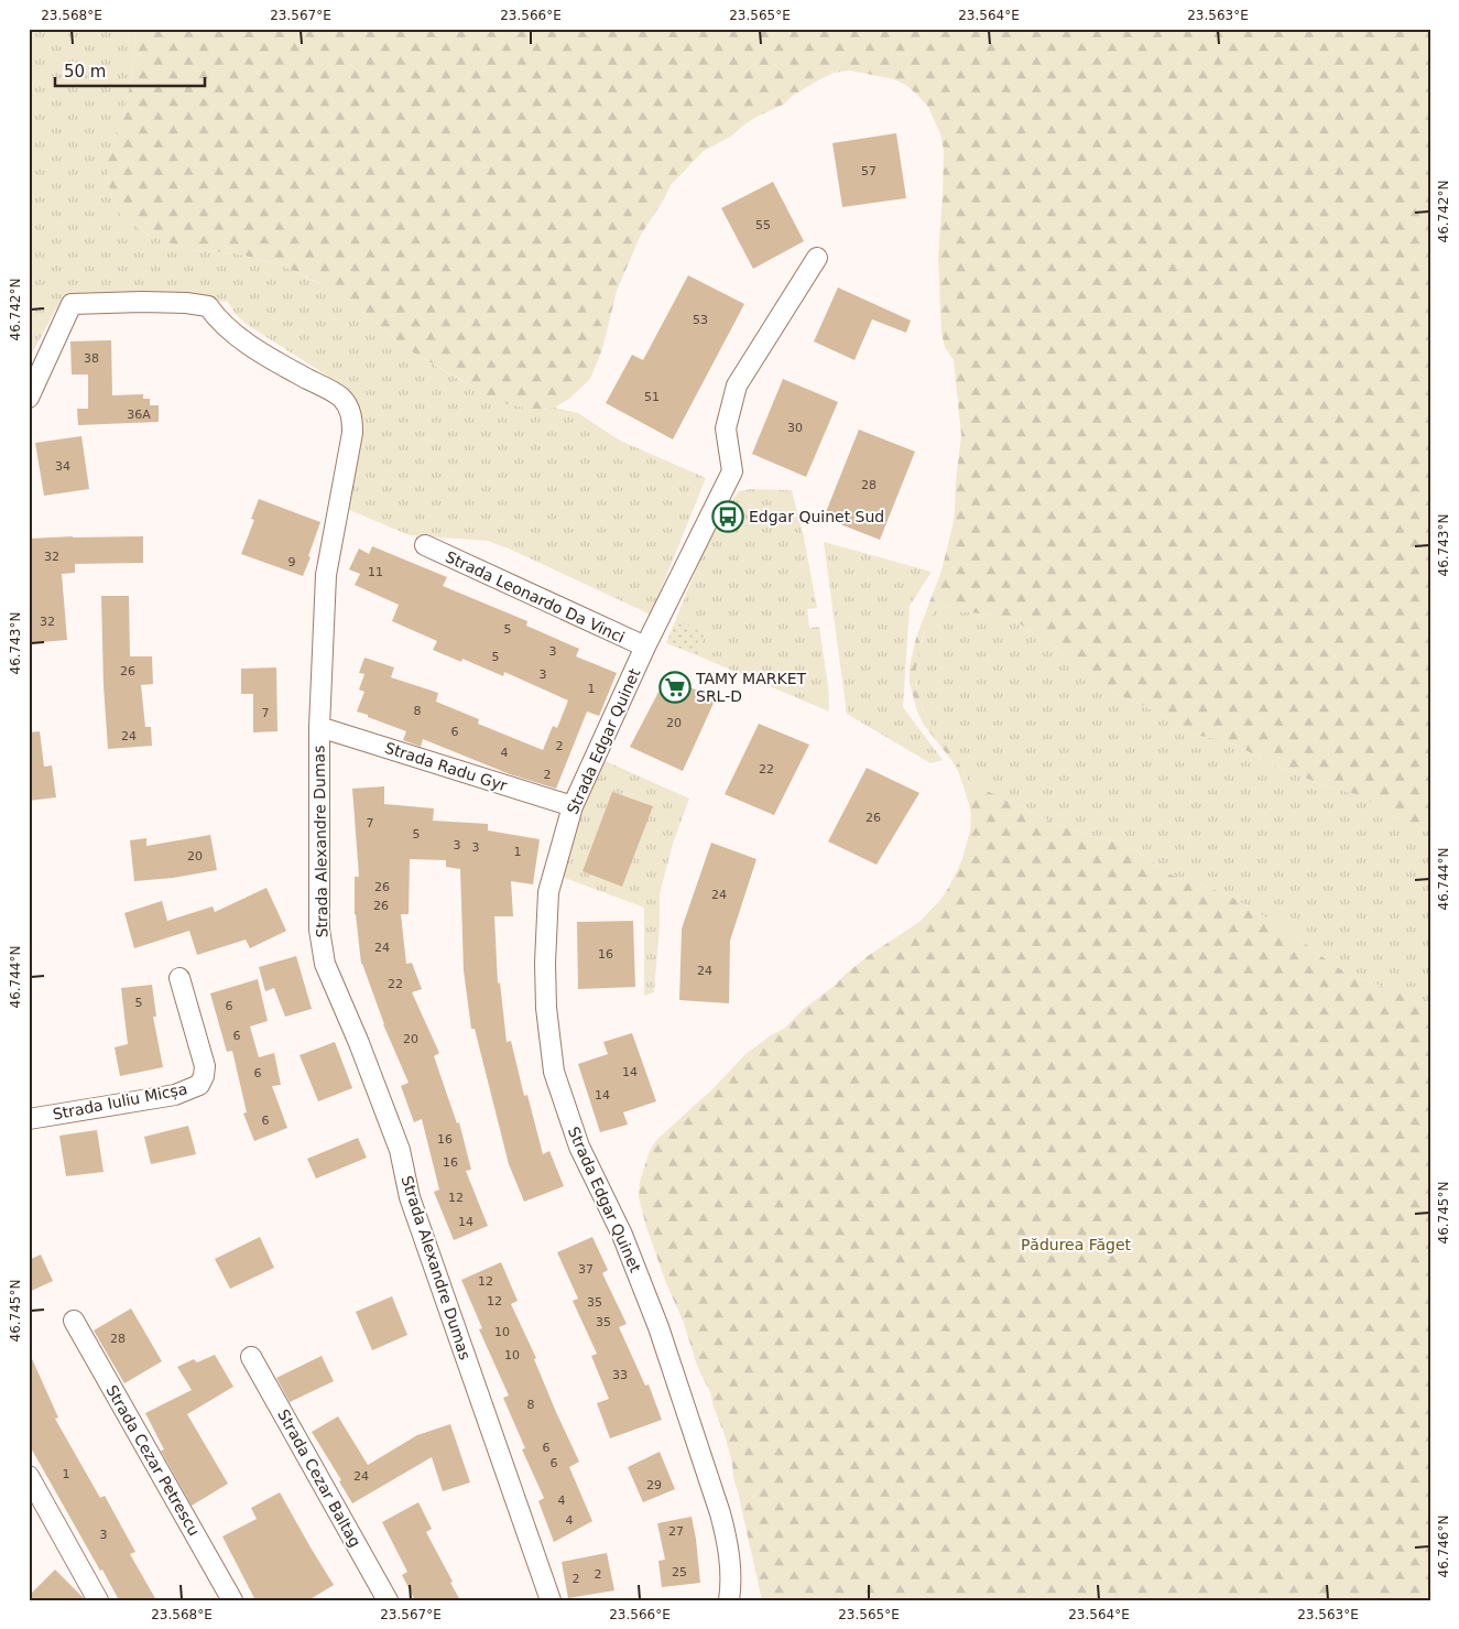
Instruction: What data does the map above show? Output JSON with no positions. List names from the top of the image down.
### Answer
{
  "streets": {
    "street": [
      "Strada Leonardo Da Vinci",
      "Strada Edgar Quinet",
      "Strada Radu Gyr",
      "Strada Alexandre Dumas",
      "Strada Iuliu Micșa",
      "Strada Cezar Petrescu",
      "Strada Cezar Baltag"
    ]
  },
  "crossings": [
    ["Strada Leonardo Da Vinci", "Strada Edgar Quinet"],
    ["Strada Edgar Quinet", "Strada Radu Gyr"],
    ["Strada Radu Gyr", "Strada Alexandre Dumas"]
  ],
  "parks": ["Pădurea Făget"],
  "places": {
    "bus stop": ["Edgar Quinet Sud"],
    "supermarket": ["TAMY MARKET SRL-D"]
  },
  "house_numbers": [
    "57",
    "55",
    "53",
    "38",
    "51",
    "36A",
    "30",
    "34",
    "28",
    "32",
    "9",
    "11",
    "32",
    "5",
    "3",
    "5",
    "26",
    "3",
    "1",
    "8",
    "7",
    "20",
    "6",
    "24",
    "2",
    "4",
    "22",
    "2",
    "26",
    "7",
    "5",
    "3",
    "3",
    "1",
    "20",
    "26",
    "24",
    "26",
    "24",
    "16",
    "24",
    "22",
    "5",
    "6",
    "6",
    "20",
    "14",
    "6",
    "14",
    "6",
    "16",
    "16",
    "12",
    "14",
    "37",
    "12",
    "12",
    "35",
    "35",
    "10",
    "28",
    "10",
    "33",
    "8",
    "6",
    "6",
    "1",
    "24",
    "29",
    "4",
    "4",
    "27",
    "3",
    "25",
    "2",
    "2"
  ],
  "scale_bar": "50 m",
  "coordinates": [
    "23.568°E",
    "23.567°E",
    "23.566°E",
    "23.565°E",
    "23.564°E",
    "23.563°E",
    "46.742°N",
    "46.743°N",
    "46.744°N",
    "46.745°N",
    "46.746°N"
  ]
}
